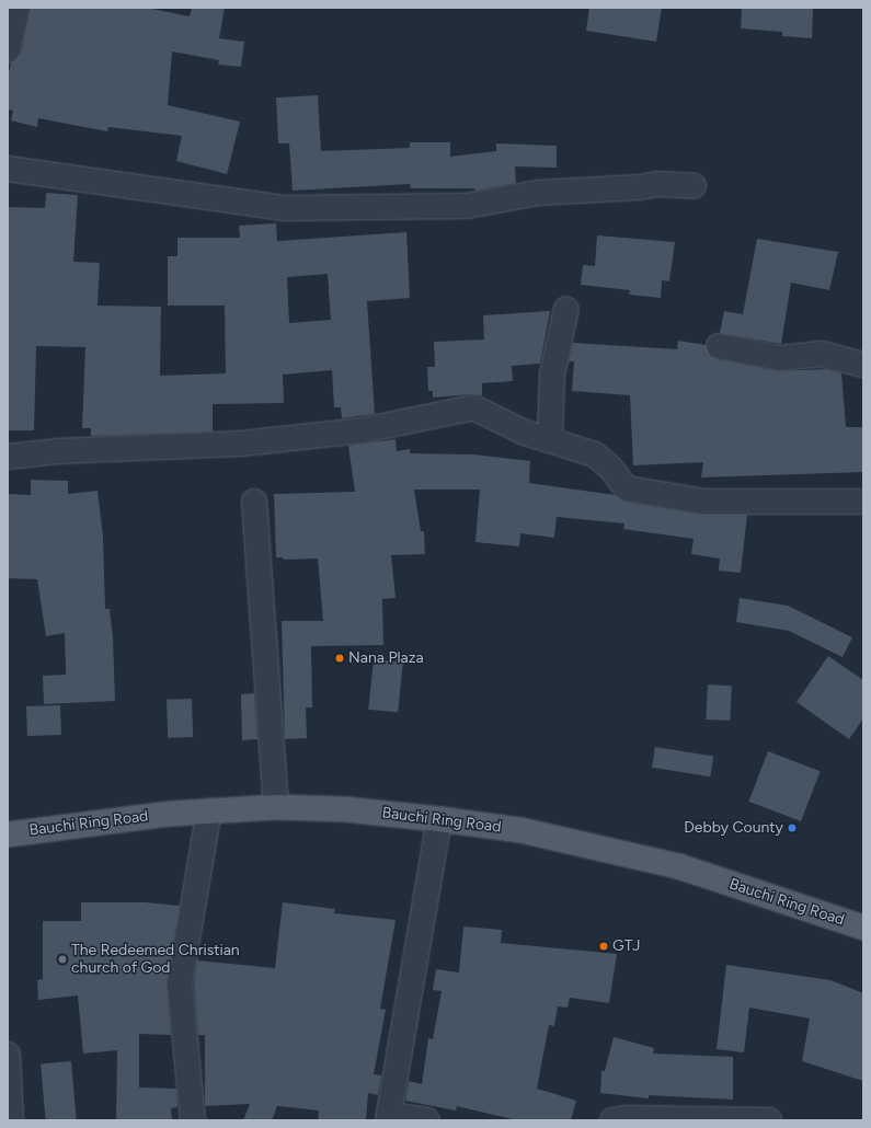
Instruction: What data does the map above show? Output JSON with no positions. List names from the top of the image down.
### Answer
{
  "streets": {
    "main road": ["Bauchi Ring Road"]
  },
  "places": [
    "Nana Plaza",
    "Debby County",
    "GTJ",
    "The Redeemed Christian church of God"
  ]
}
